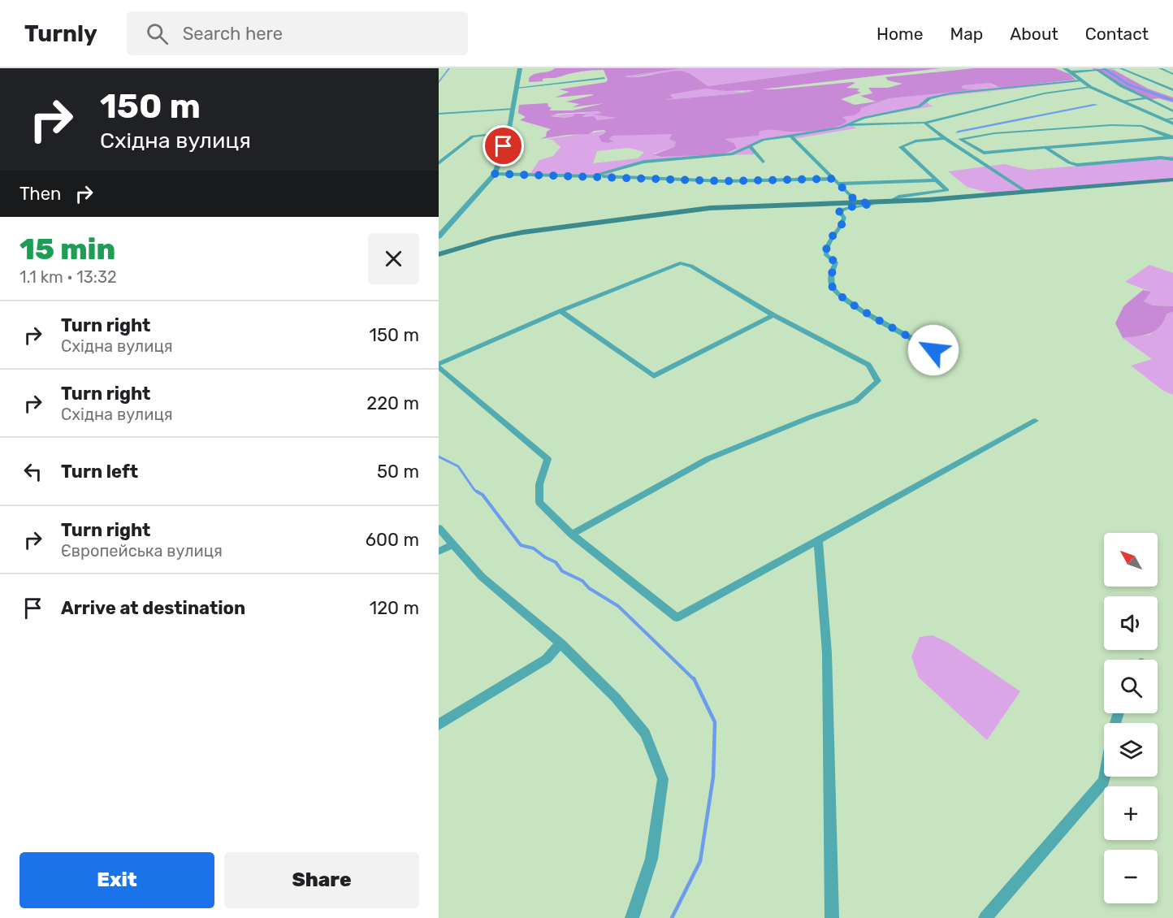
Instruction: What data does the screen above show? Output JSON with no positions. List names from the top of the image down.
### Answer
{
  "north": "top left",
  "page": {
    "header": "Turnly",
    "search": "Search here",
    "nav": [
      "Home",
      "Map",
      "About",
      "Contact"
    ],
    "turn": ["150 m", "Східна вулиця"],
    "then": "Then",
    "heading": ["15 min", "1.1 km · 13:32"],
    "list": [
      {
        "name": "Turn right",
        "note": "Східна вулиця",
        "value": "150 m"
      },
      {
        "name": "Turn right",
        "note": "Східна вулиця",
        "value": "220 m"
      },
      {
        "name": "Turn left",
        "value": "50 m"
      },
      {
        "name": "Turn right",
        "note": "Європейська вулиця",
        "value": "600 m"
      },
      {
        "name": "Arrive at destination",
        "value": "120 m"
      }
    ],
    "map_buttons": ["+", "−"],
    "buttons": ["Exit", "Share"]
  }
}
